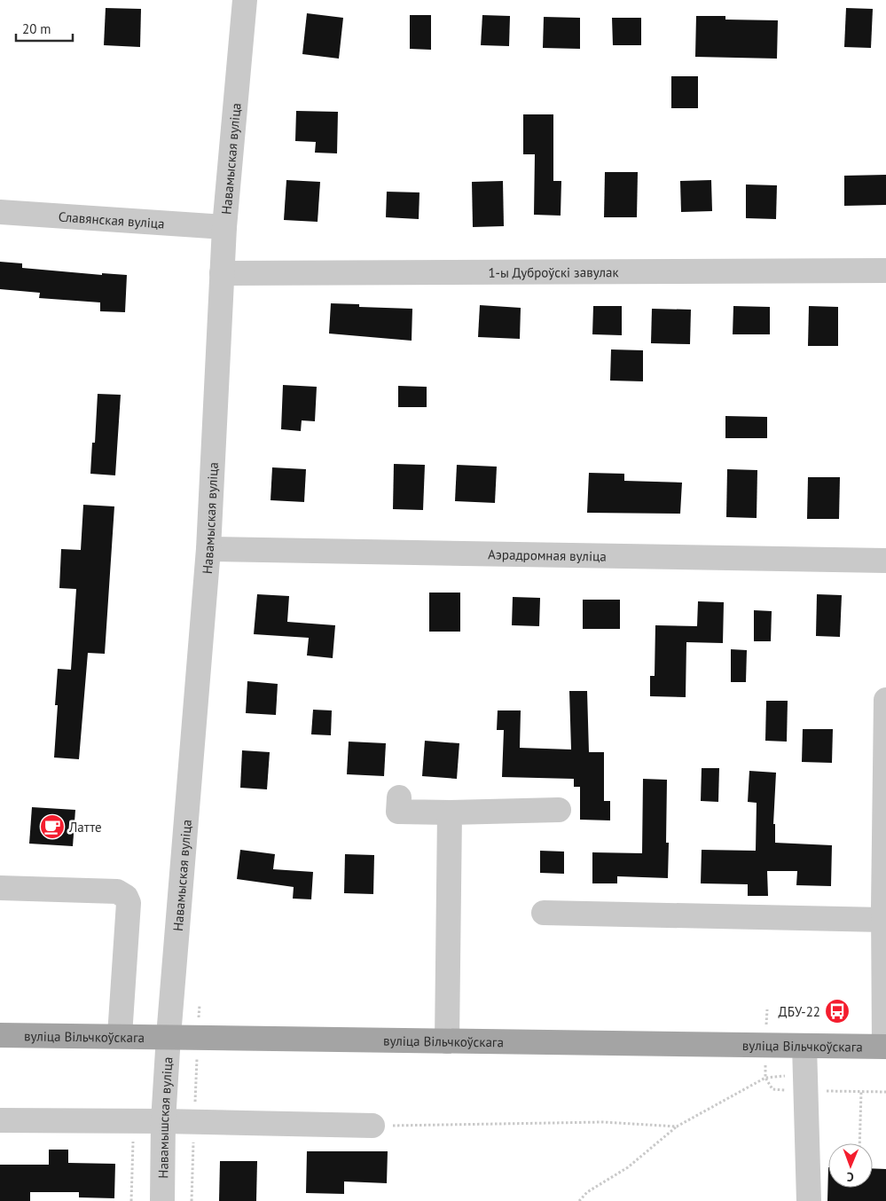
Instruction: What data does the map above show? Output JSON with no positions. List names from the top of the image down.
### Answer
{
  "streets": {
    "main road": ["вуліца Вільчкоўскага"],
    "street": [
      "Навамыская вуліца",
      "Славянская вуліца",
      "1-ы Дуброўскі завулак",
      "Аэрадромная вуліца",
      "Навамышская вуліца"
    ]
  },
  "crossings": [
    ["Навамыская вуліца", "Славянская вуліца"],
    ["Навамыская вуліца", "1-ы Дуброўскі завулак"],
    ["Навамыская вуліца", "Аэрадромная вуліца"],
    ["Навамыская вуліца", "вуліца Вільчкоўскага"],
    ["Навамыская вуліца", "Навамышская вуліца"],
    ["вуліца Вільчкоўскага", "Навамышская вуліца"]
  ],
  "places": {
    "cafe": ["Латте"],
    "bus stop": ["ДБУ-22"]
  },
  "scale_bar": "20 m",
  "north": "bottom"
}
